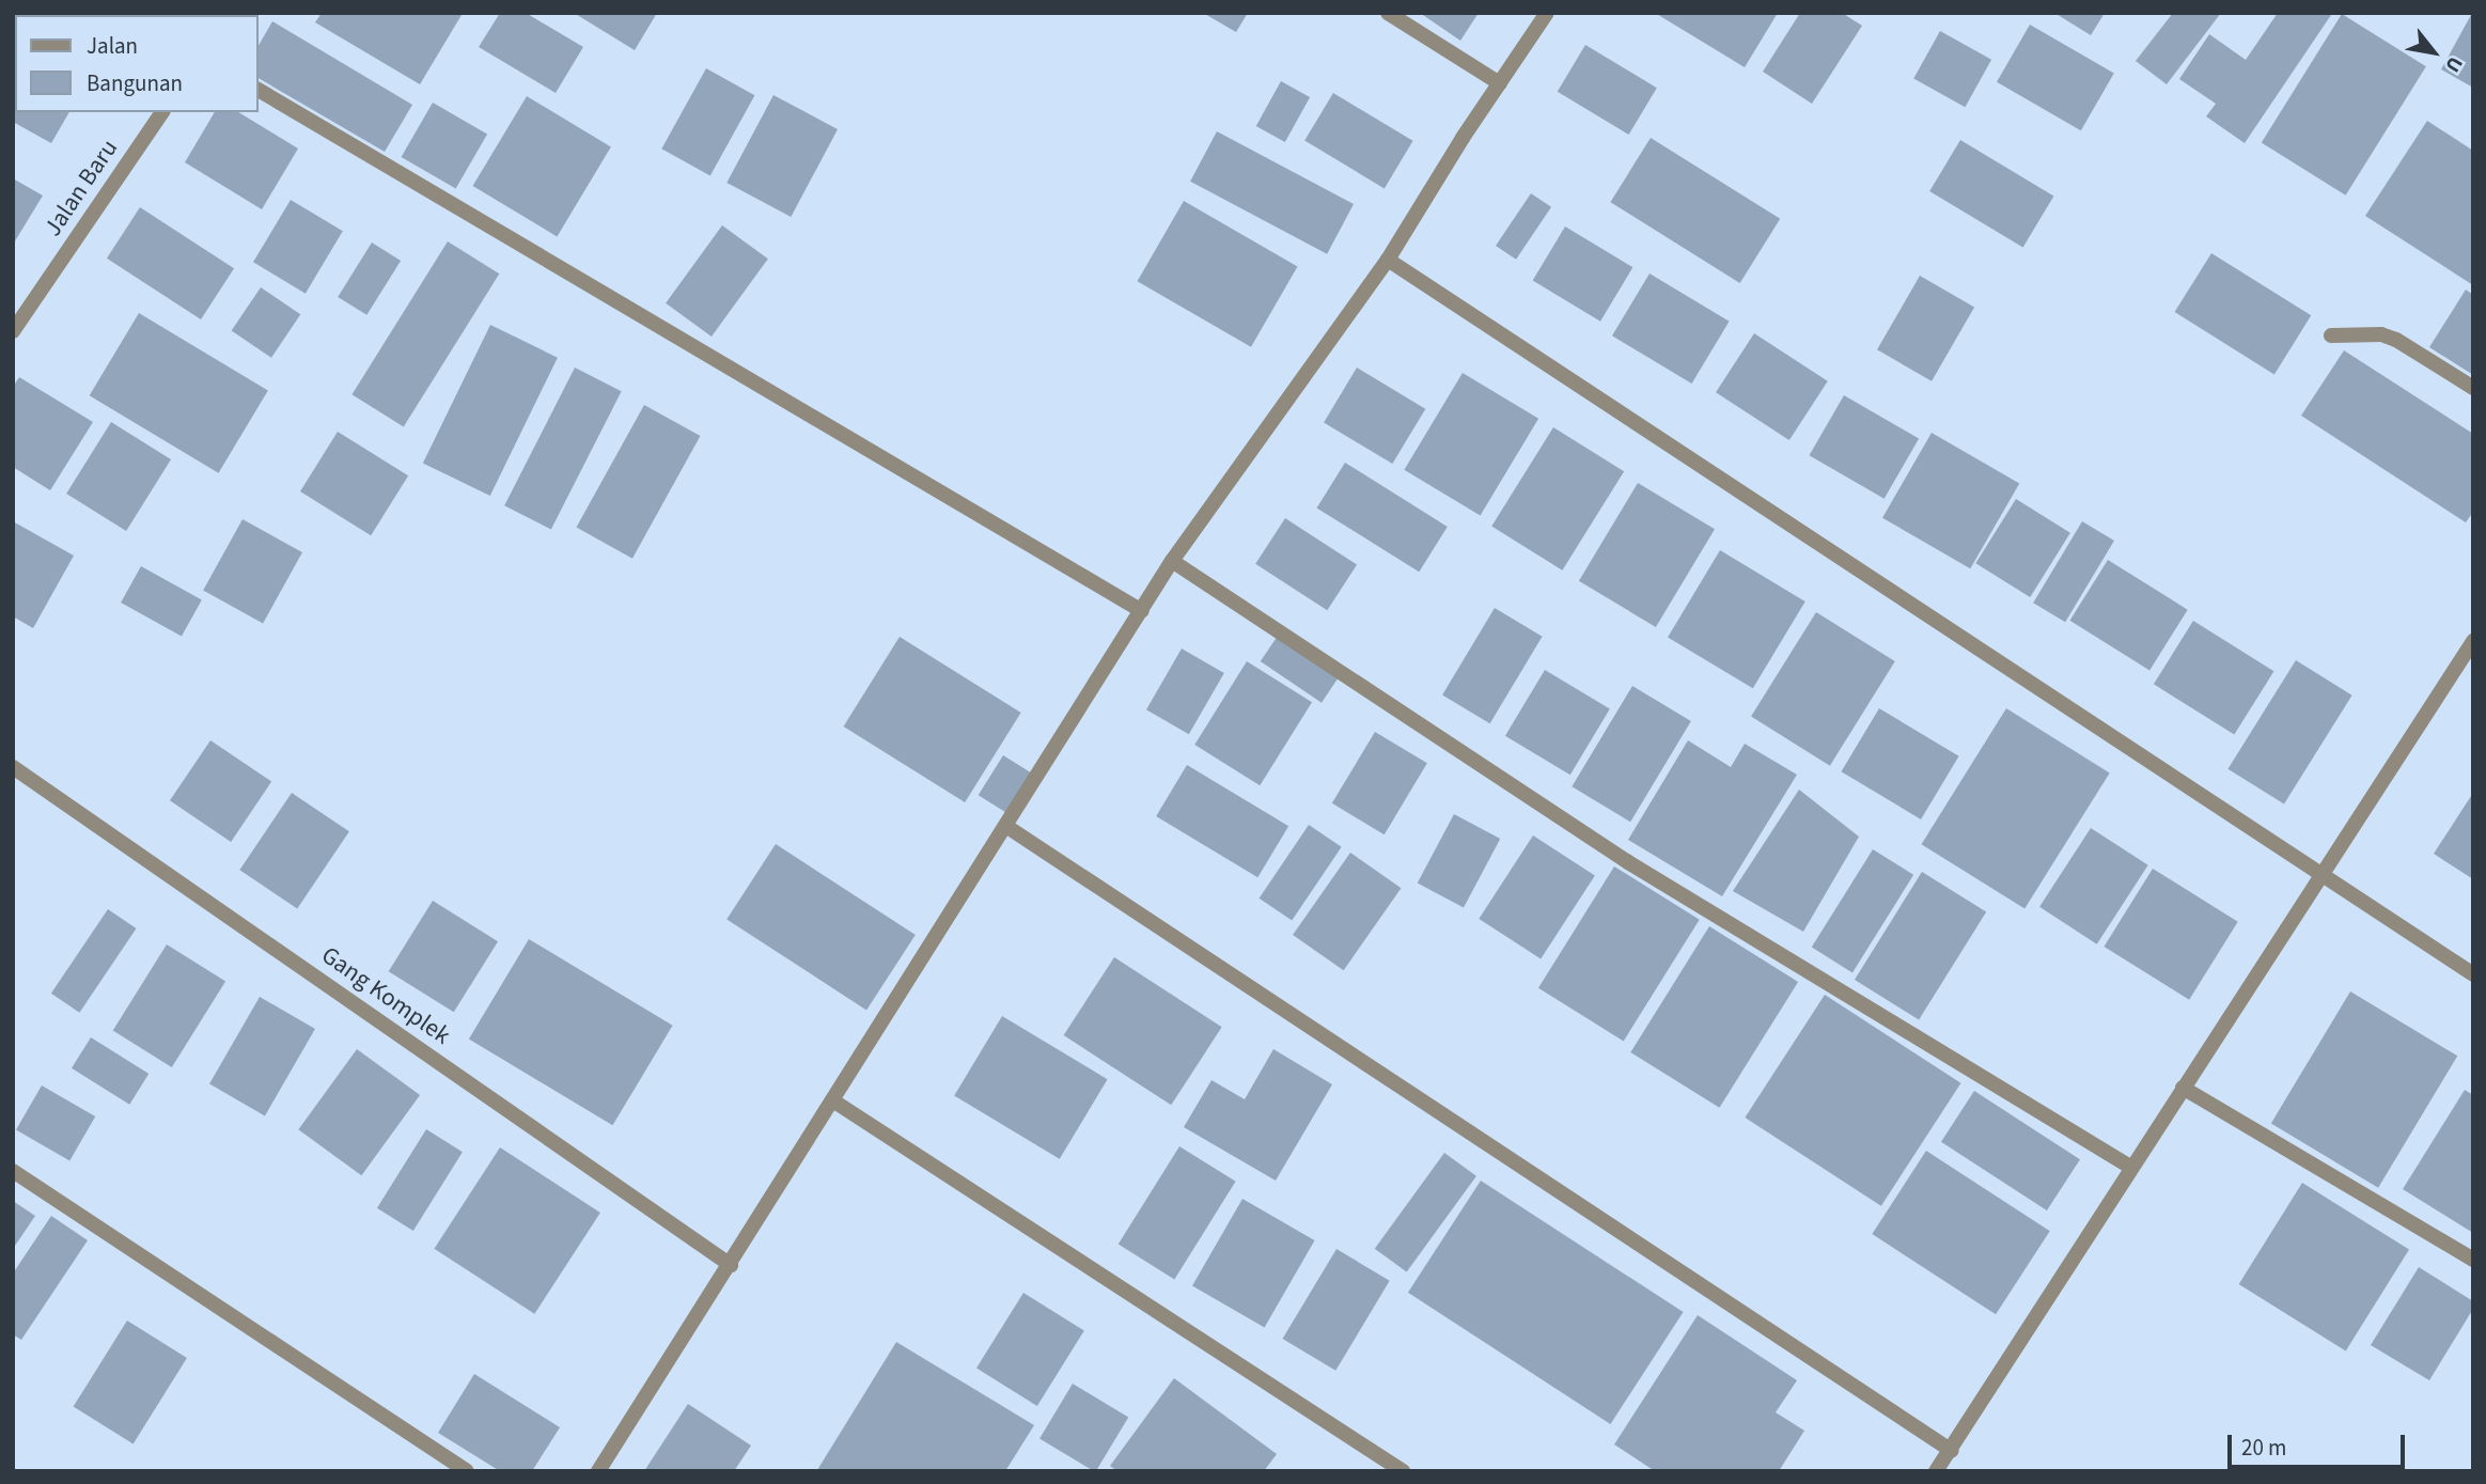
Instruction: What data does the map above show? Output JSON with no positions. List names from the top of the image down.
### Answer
{
  "streets": {
    "street": ["Jalan Baru", "Gang Komplek"]
  },
  "legend": ["Jalan", "Bangunan"],
  "scale_bar": "20 m",
  "north": "bottom right"
}
